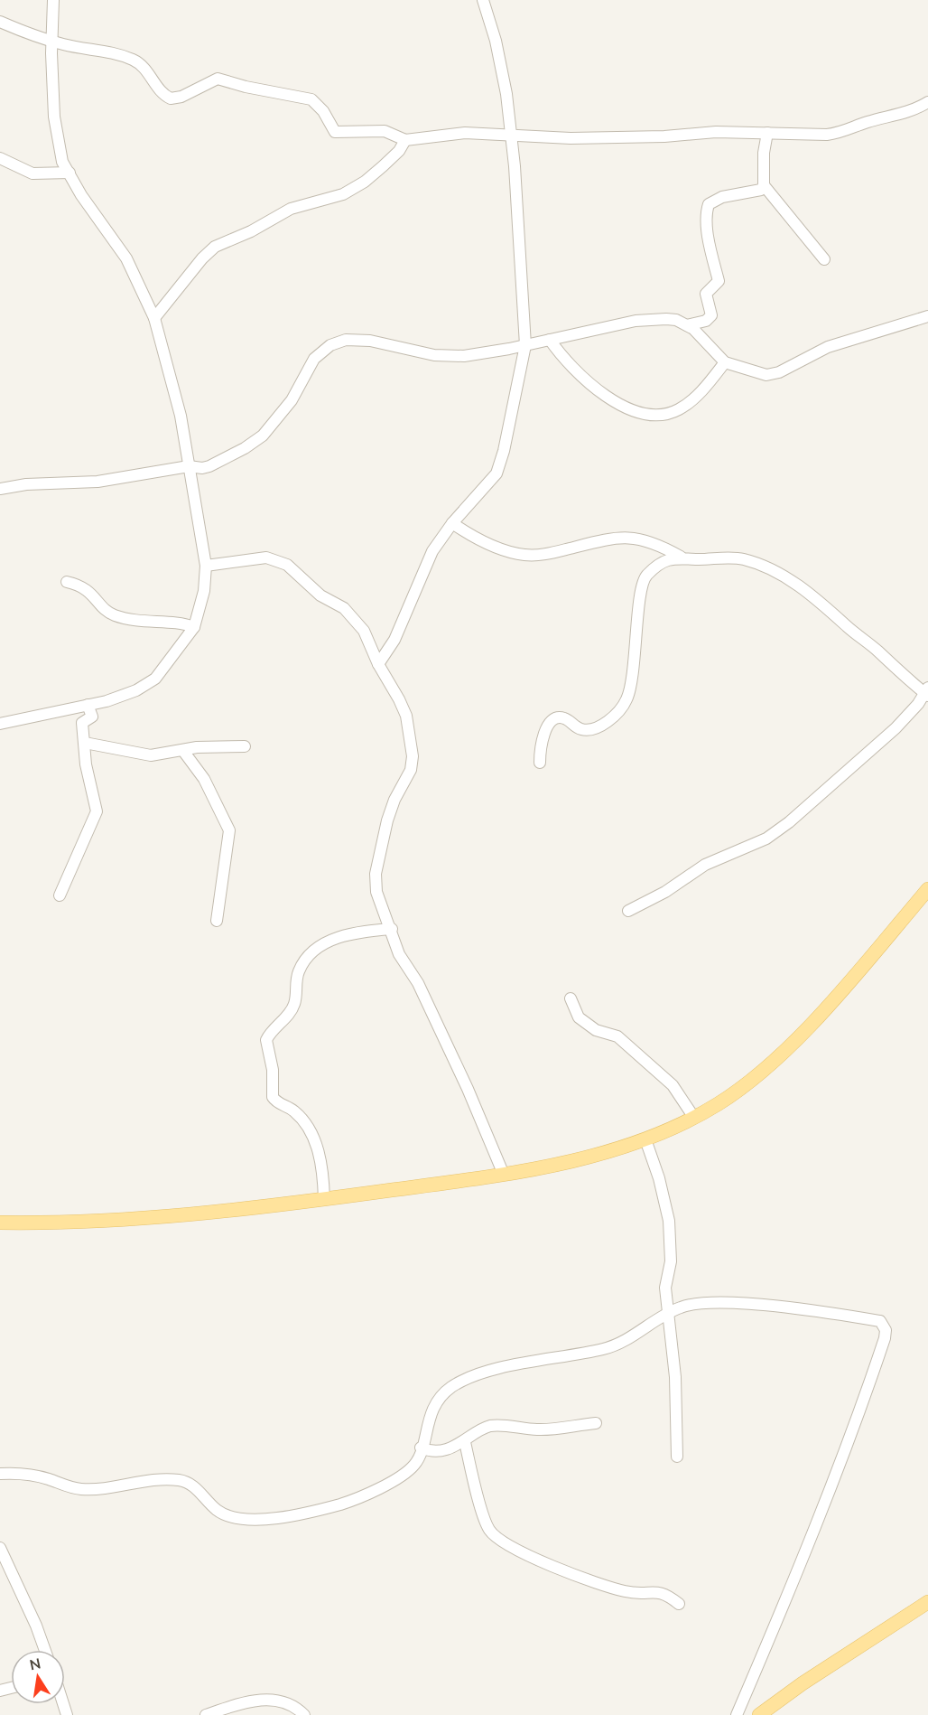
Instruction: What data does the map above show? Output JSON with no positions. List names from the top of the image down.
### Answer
{
  "north": "top"
}
